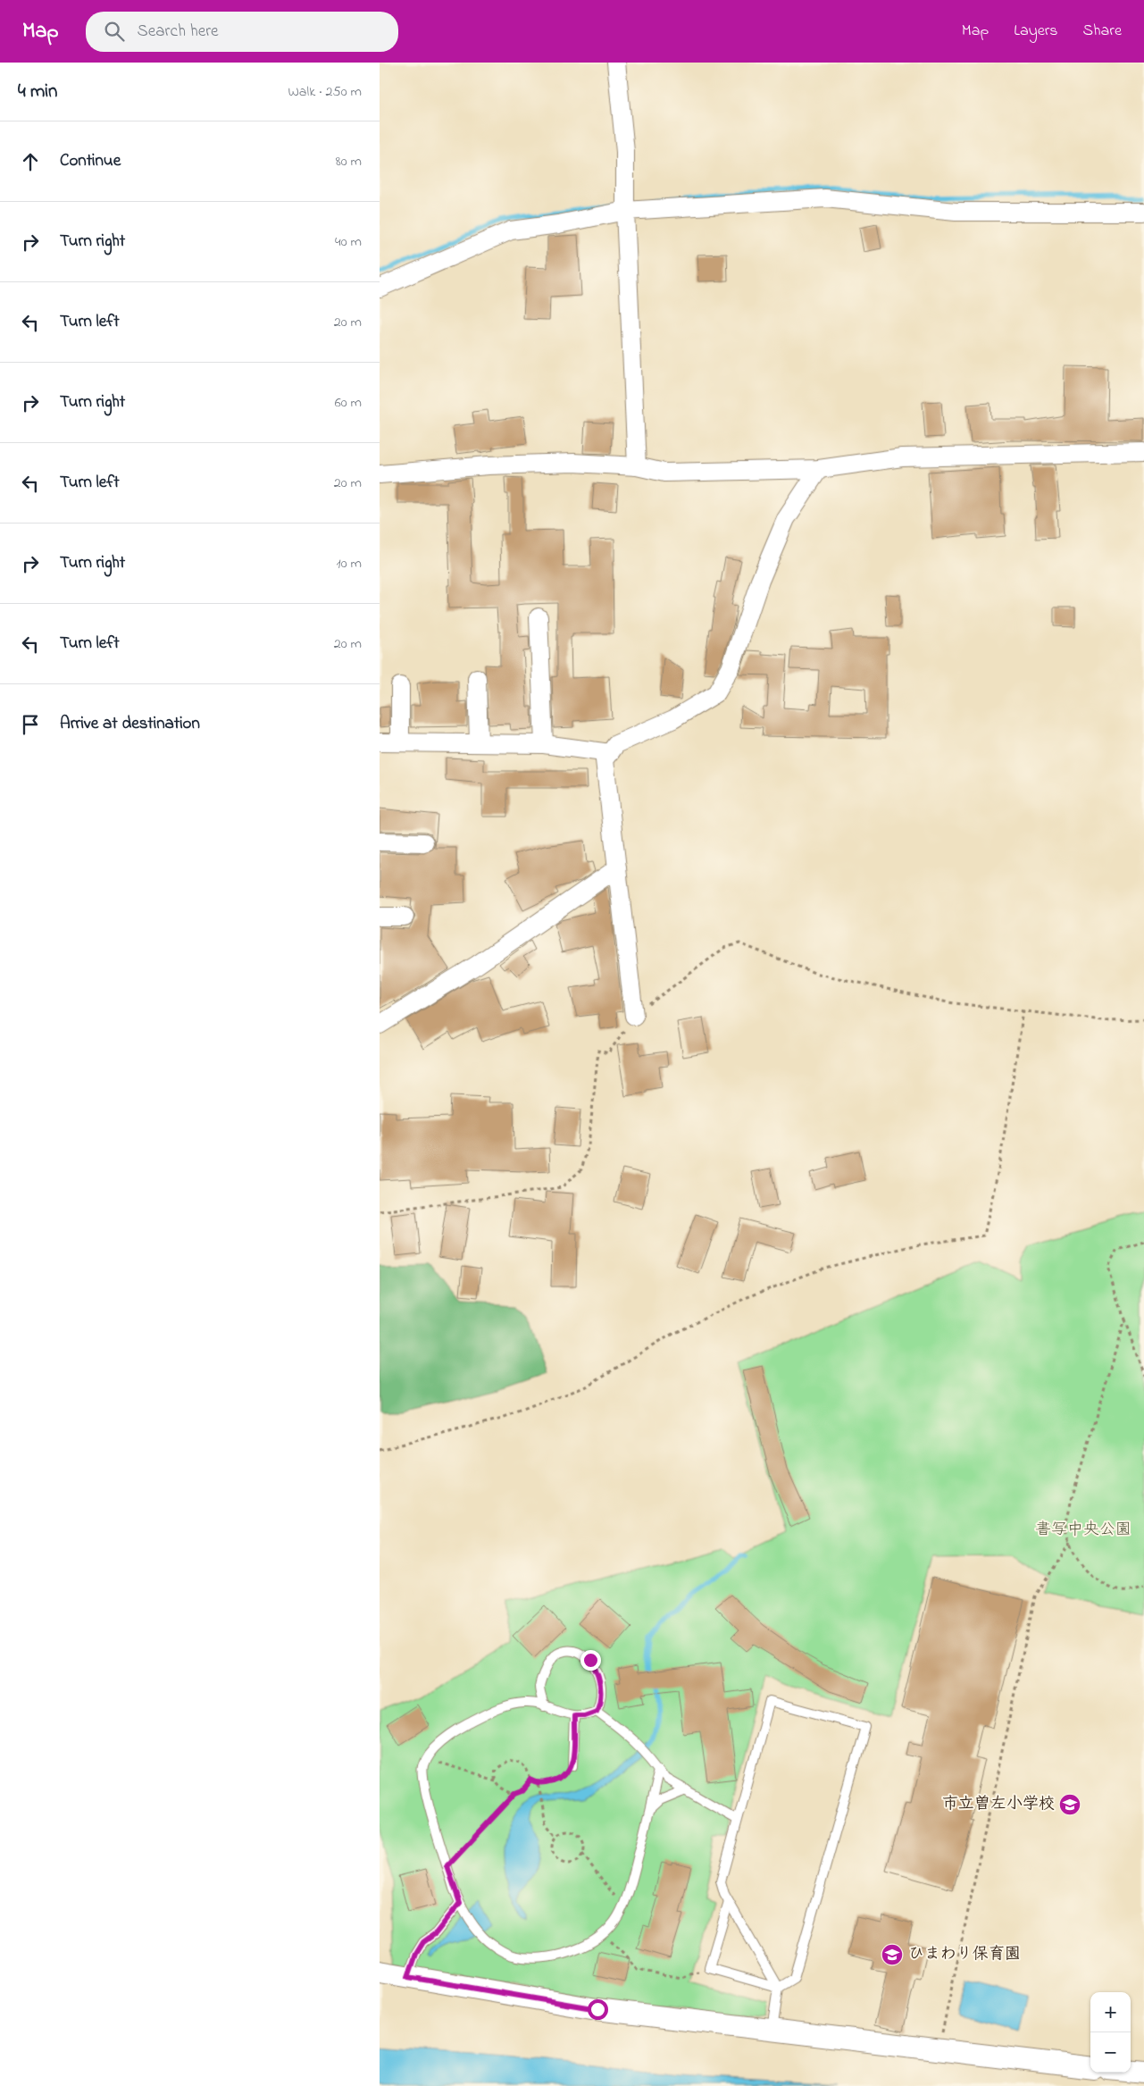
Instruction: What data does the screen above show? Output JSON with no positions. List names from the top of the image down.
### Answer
{
  "parks": ["書写中央公園"],
  "places": {
    "school or university": ["市立曽左小学校", "ひまわり保育園"]
  },
  "page": {
    "header": "Map",
    "search": "Search here",
    "nav": ["Map", "Layers", "Share"],
    "heading": ["4 min", "Walk · 250 m"],
    "list": [
      ["Continue", "80 m"],
      ["Turn right", "40 m"],
      ["Turn left", "20 m"],
      ["Turn right", "60 m"],
      ["Turn left", "20 m"],
      ["Turn right", "10 m"],
      ["Turn left", "20 m"],
      "Arrive at destination"
    ],
    "map_buttons": ["+", "−"]
  }
}
